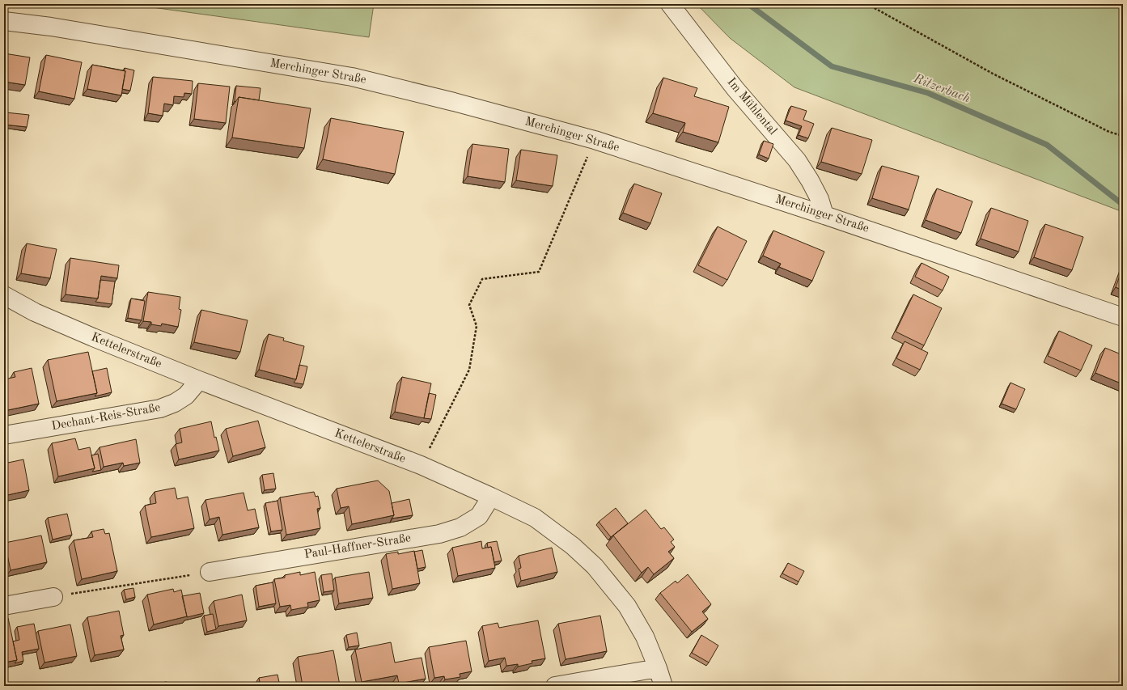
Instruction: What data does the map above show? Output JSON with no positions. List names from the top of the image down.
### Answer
{
  "streets": {
    "street": [
      "Merchinger Straße",
      "Im Mühlental",
      "Kettelerstraße",
      "Dechant-Reis-Straße",
      "Paul-Haffner-Straße"
    ]
  },
  "crossings": [
    ["Merchinger Straße", "Im Mühlental"],
    ["Kettelerstraße", "Dechant-Reis-Straße"],
    ["Kettelerstraße", "Paul-Haffner-Straße"]
  ],
  "water": ["Ritzerbach"]
}
